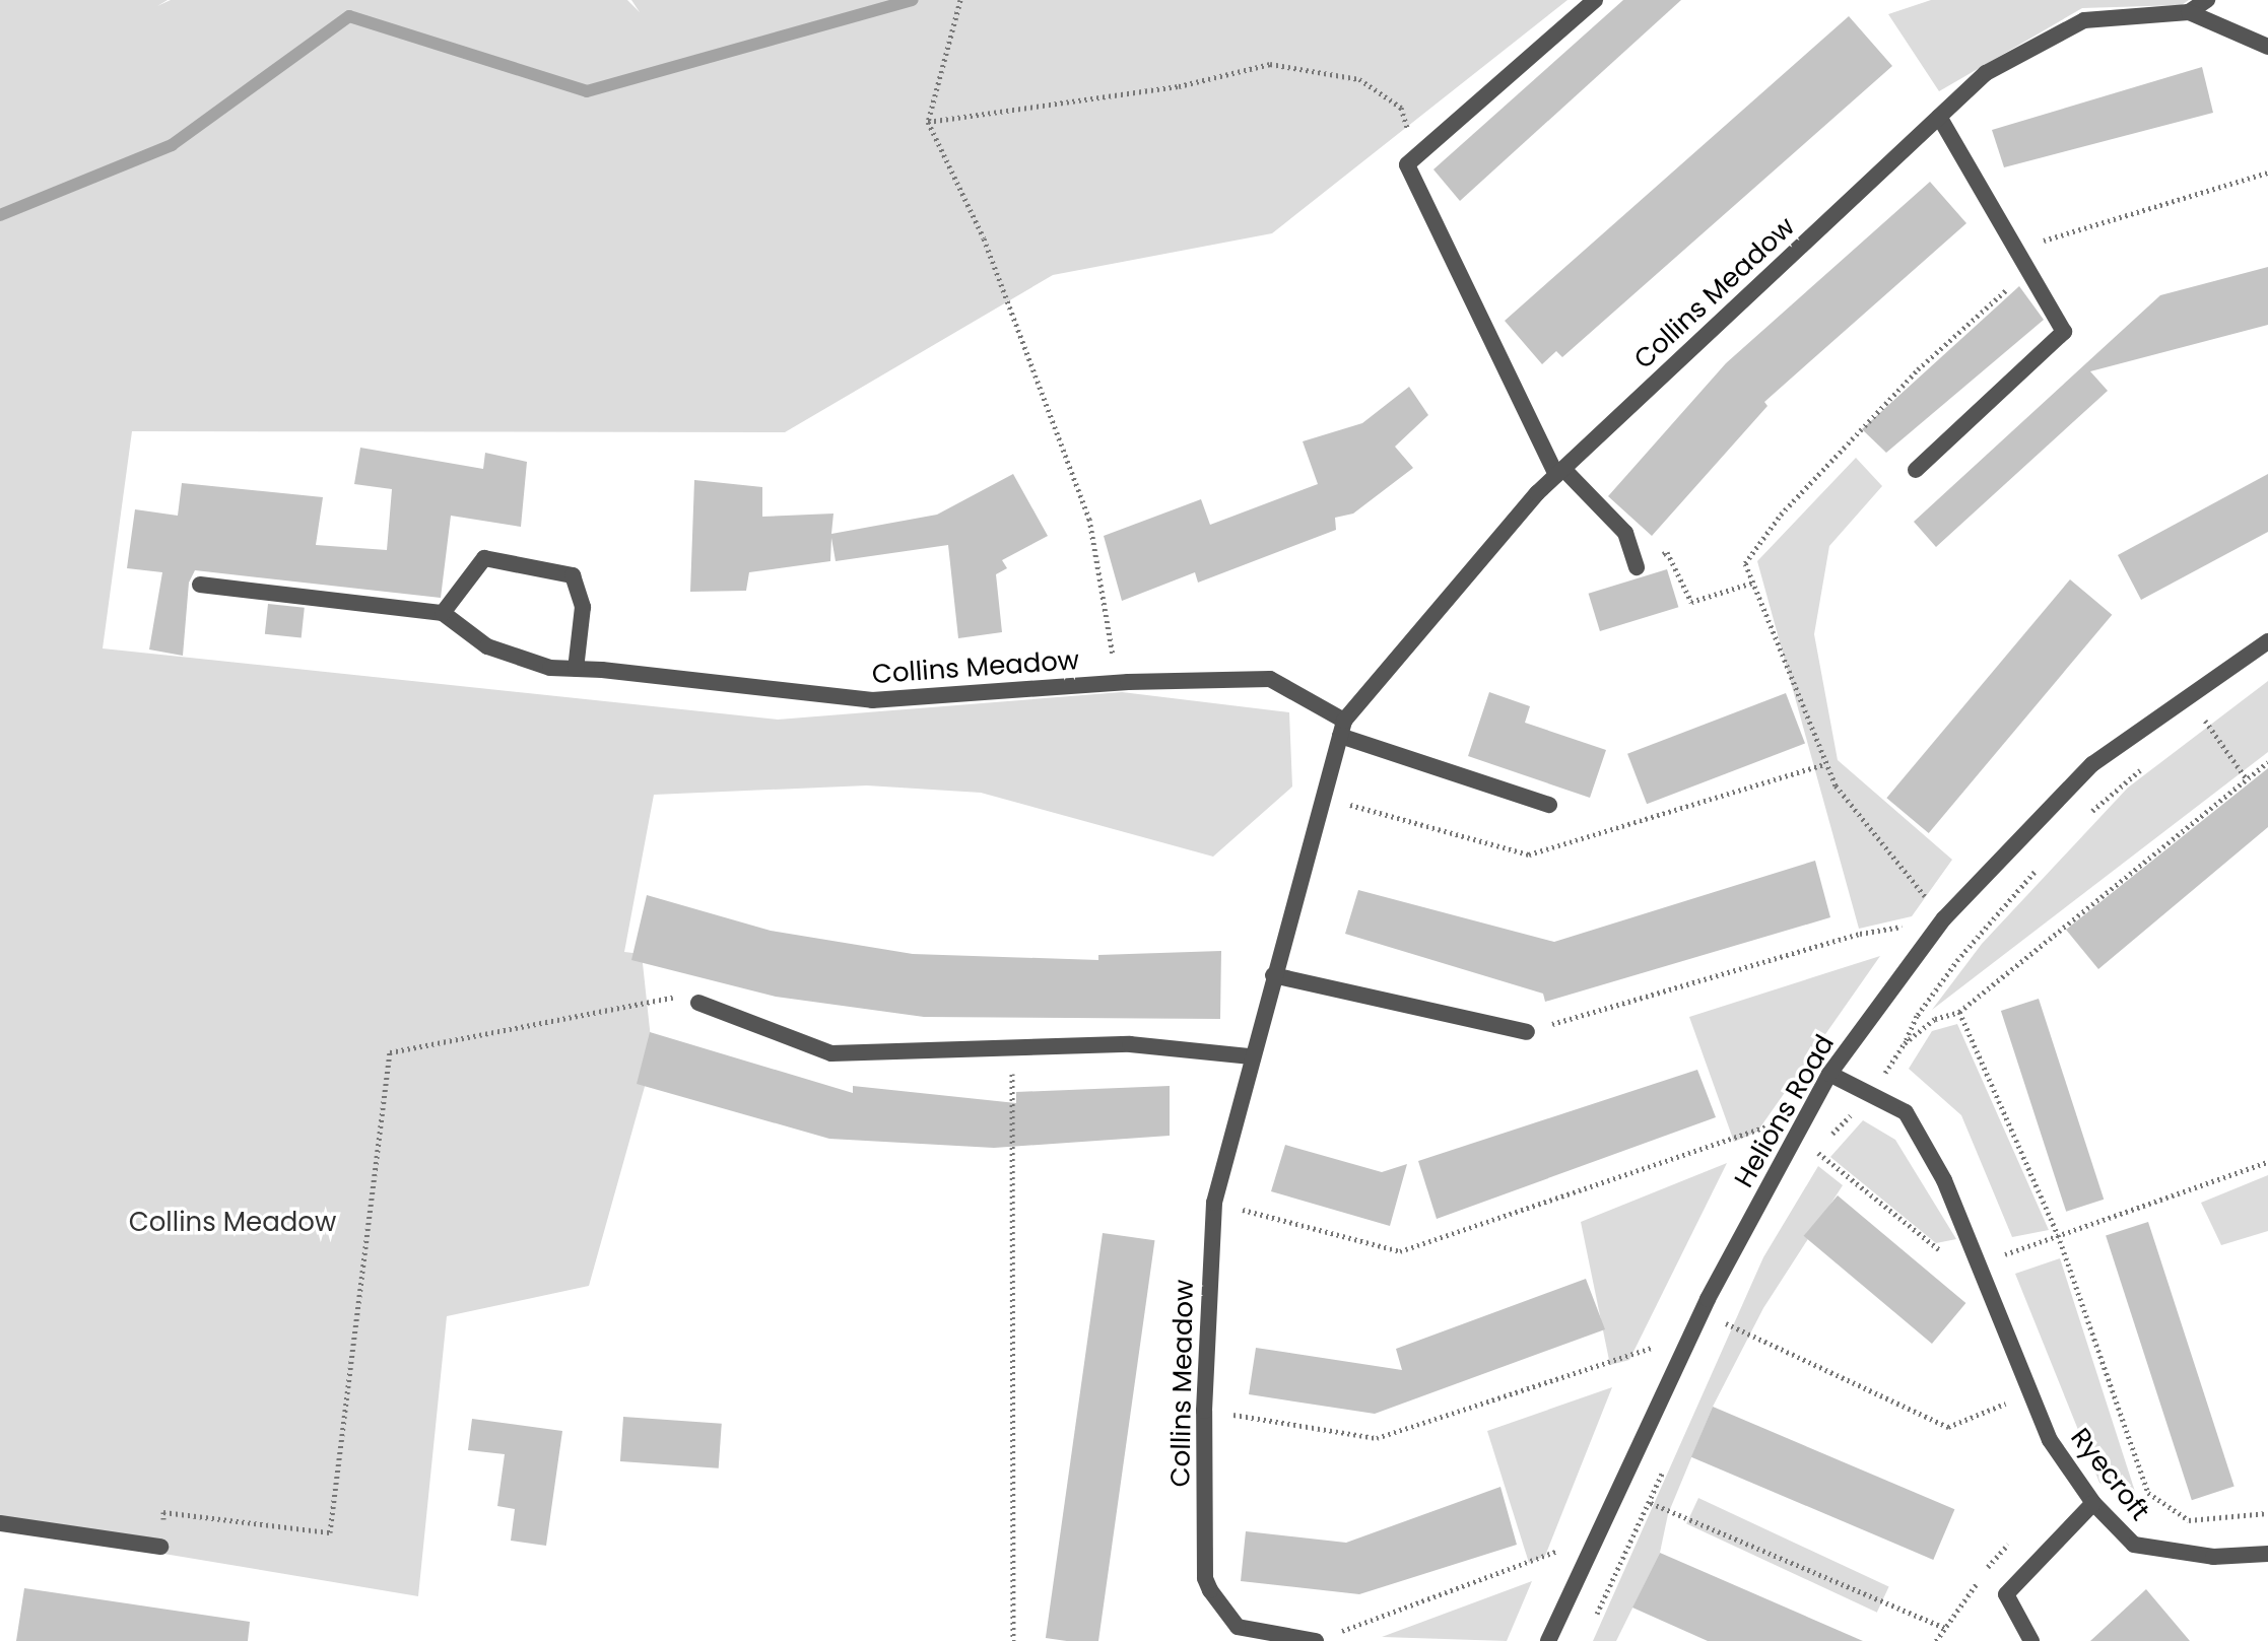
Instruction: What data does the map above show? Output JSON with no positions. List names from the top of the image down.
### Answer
{
  "streets": {
    "street": ["Collins Meadow", "Helions Road", "Ryecroft"]
  },
  "crossings": [
    ["Helions Road", "Ryecroft"]
  ],
  "parks": ["Collins Meadow"]
}
